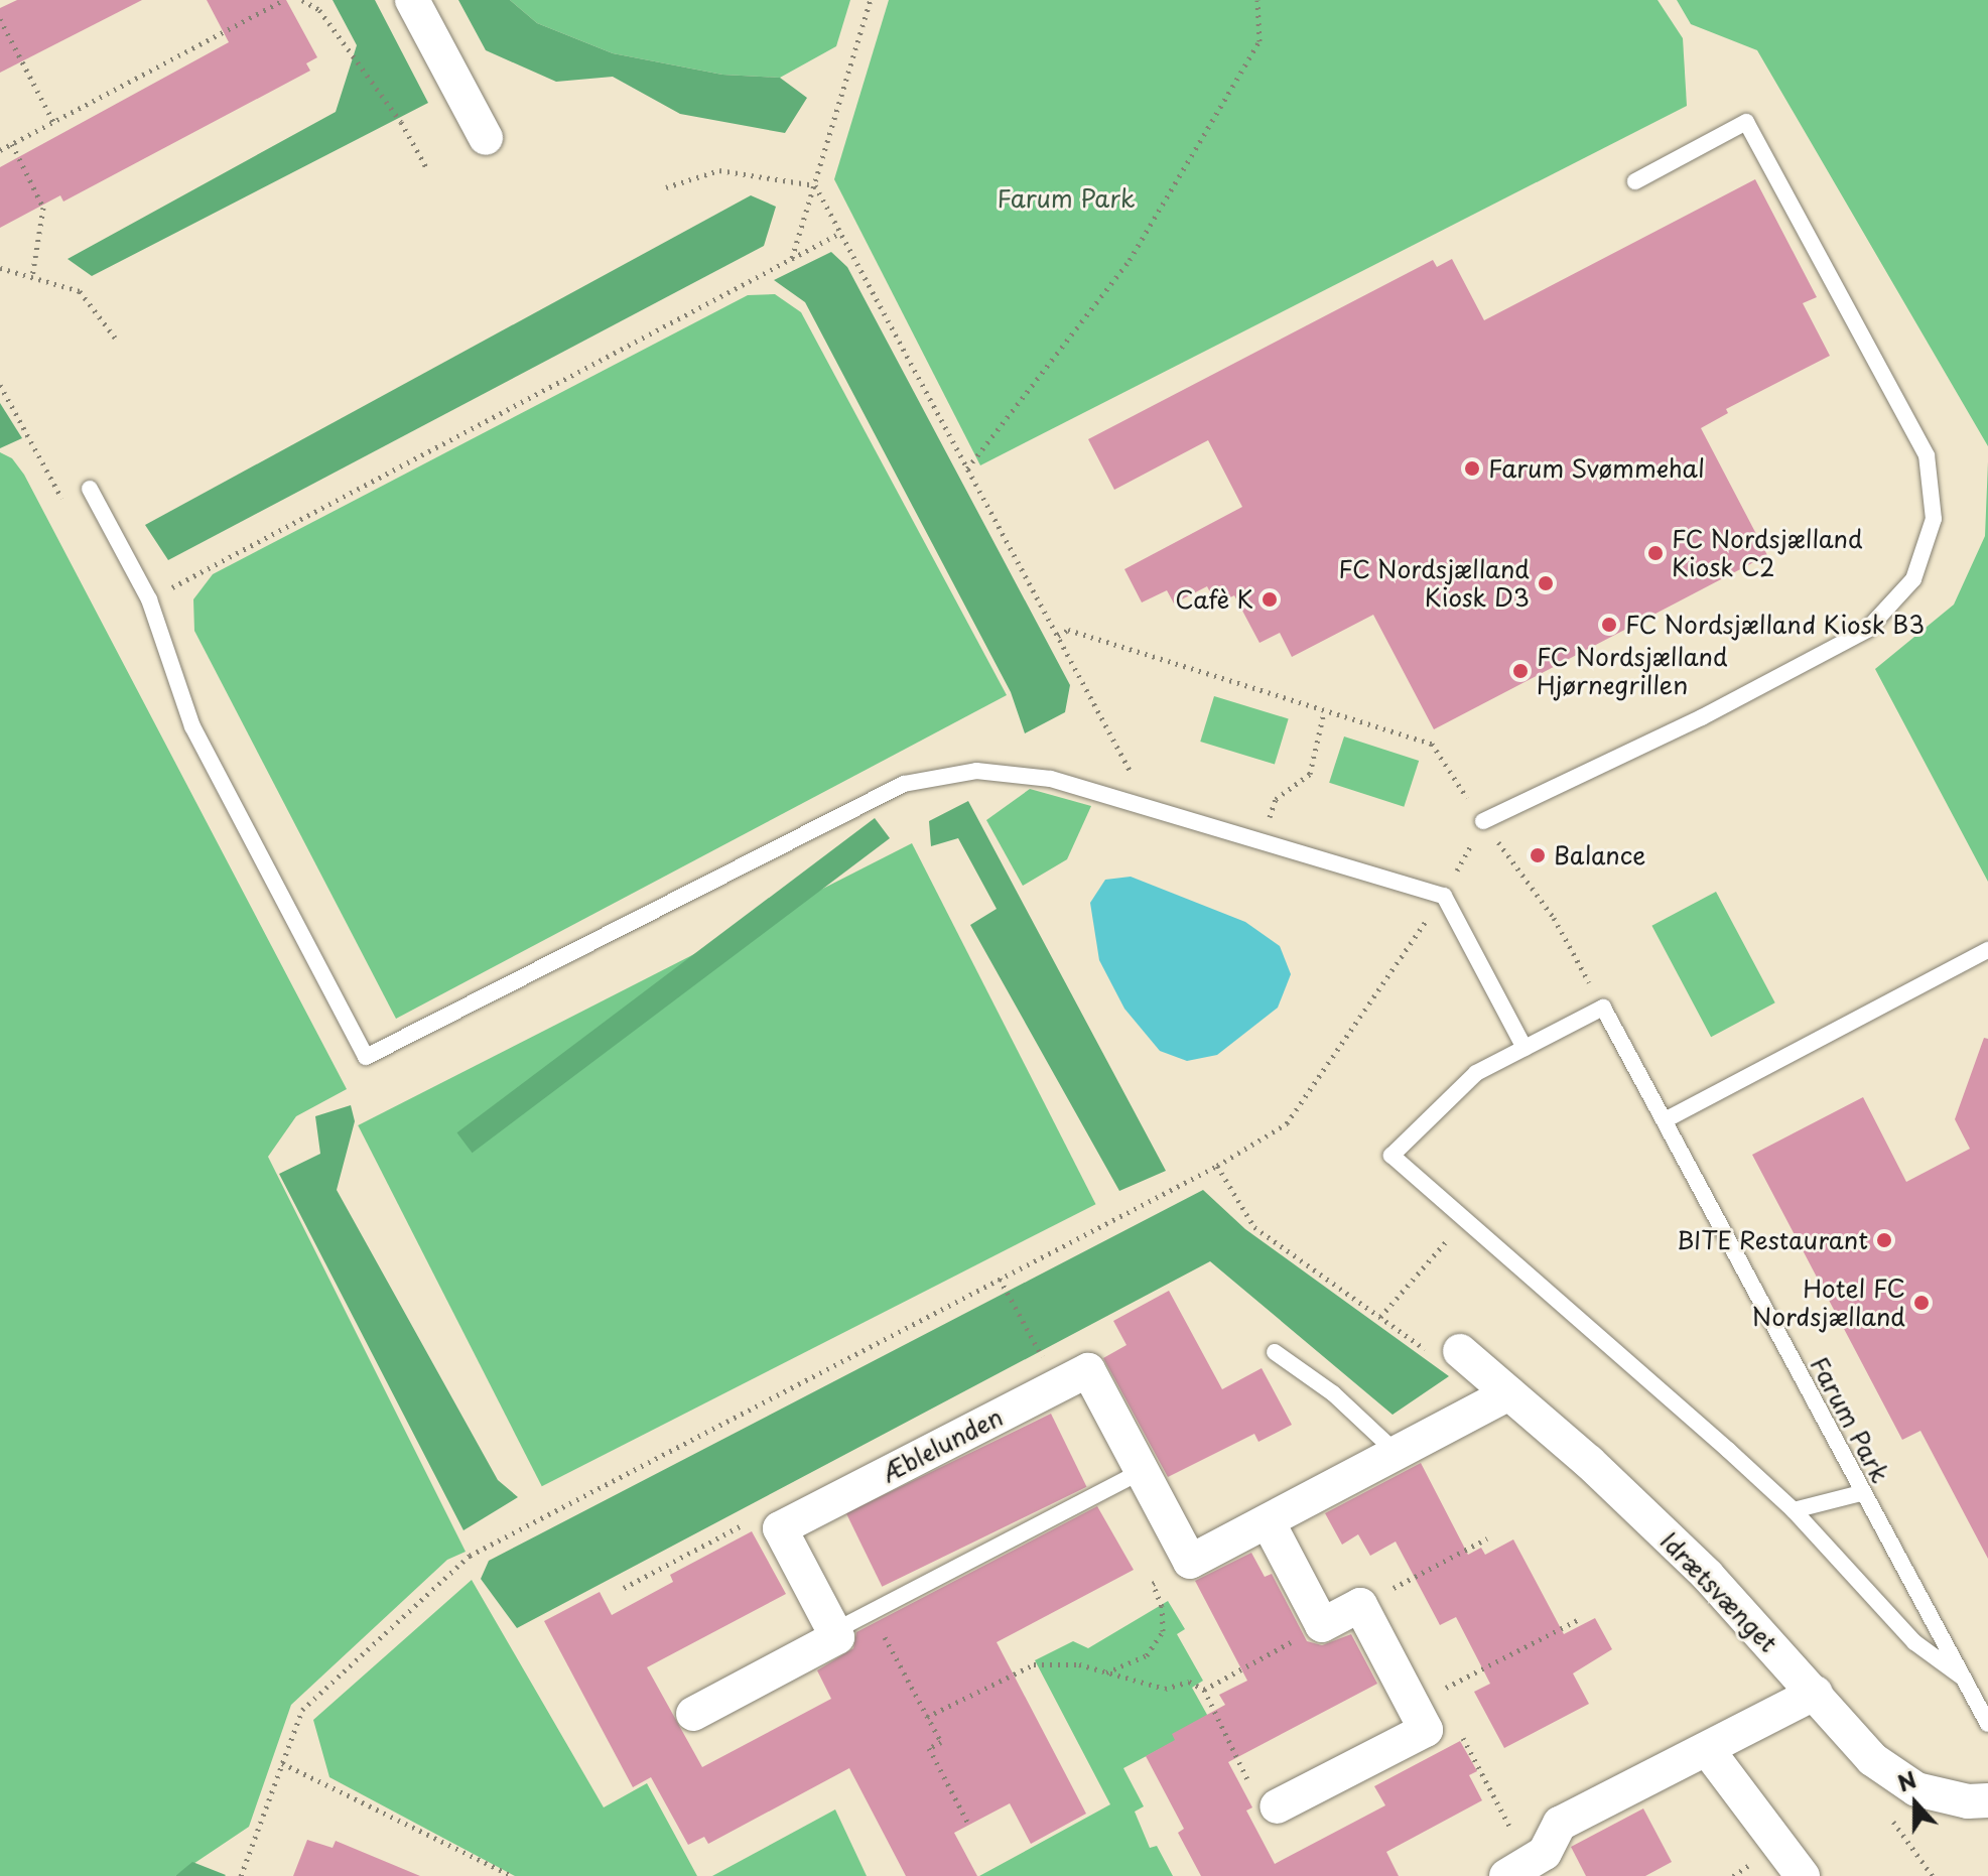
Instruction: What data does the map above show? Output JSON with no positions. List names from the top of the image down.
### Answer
{
  "streets": {
    "street": ["Æblelunden", "Idrætsvænget"],
    "lane": ["Farum Park"]
  },
  "parks": ["Farum Park"],
  "places": [
    "Farum Svømmehal",
    "FC Nordsjælland Kiosk C2",
    "FC Nordsjælland Kiosk D3",
    "Cafè K",
    "FC Nordsjælland Kiosk B3",
    "FC Nordsjælland Hjørnegrillen",
    "Balance",
    "BITE Restaurant",
    "Hotel FC Nordsjælland"
  ],
  "north": "top"
}
